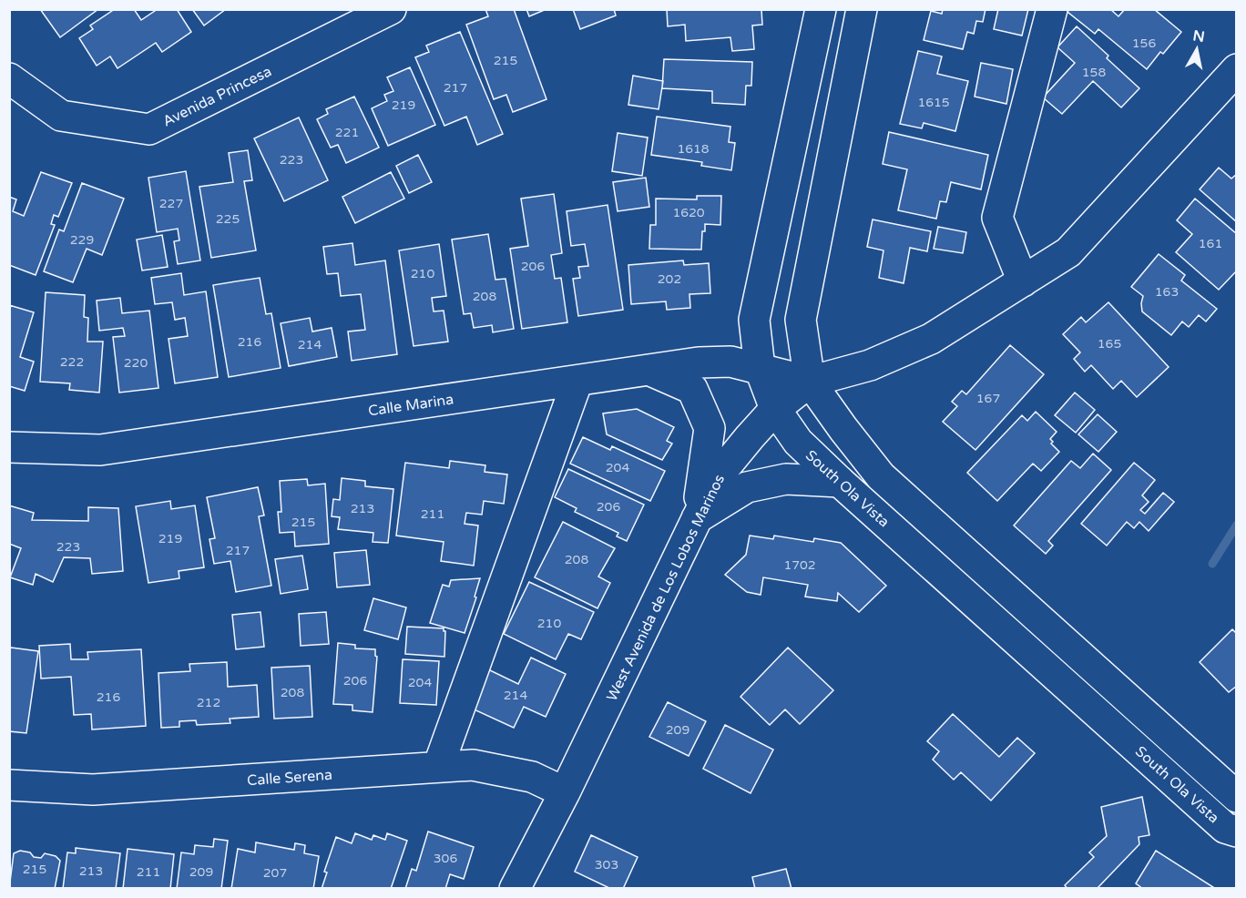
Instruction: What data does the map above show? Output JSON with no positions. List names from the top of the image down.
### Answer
{
  "streets": {
    "street": [
      "Avenida Princesa",
      "Calle Marina",
      "South Ola Vista",
      "West Avenida de Los Lobos Marinos",
      "Calle Serena"
    ]
  },
  "crossings": [
    ["Calle Marina", "South Ola Vista"],
    ["Calle Marina", "West Avenida de Los Lobos Marinos"],
    ["South Ola Vista", "West Avenida de Los Lobos Marinos"],
    ["West Avenida de Los Lobos Marinos", "Calle Serena"]
  ],
  "house_numbers": [
    "156",
    "215",
    "158",
    "217",
    "1615",
    "219",
    "221",
    "1618",
    "223",
    "227",
    "1620",
    "225",
    "229",
    "161",
    "206",
    "210",
    "202",
    "163",
    "208",
    "216",
    "165",
    "214",
    "222",
    "220",
    "167",
    "204",
    "206",
    "213",
    "211",
    "215",
    "219",
    "223",
    "217",
    "208",
    "1702",
    "210",
    "206",
    "204",
    "208",
    "214",
    "216",
    "212",
    "209",
    "306",
    "303",
    "215",
    "213",
    "211",
    "209",
    "207"
  ],
  "north": "top"
}
